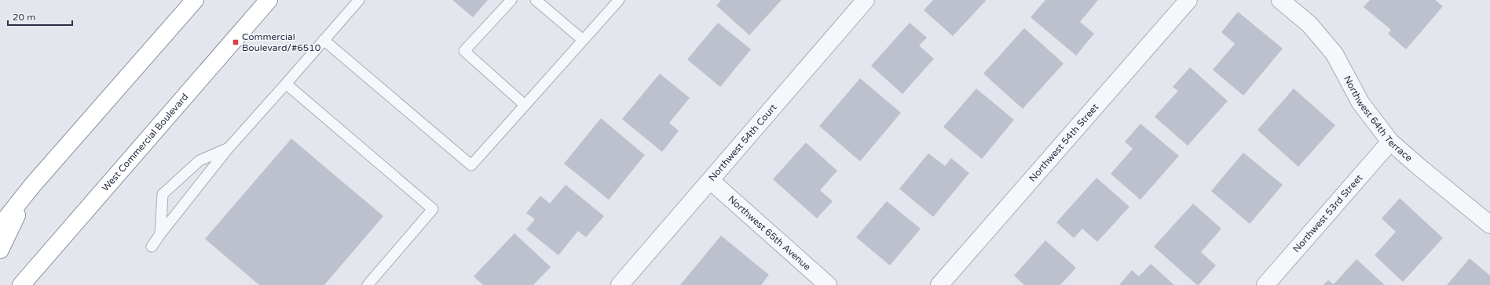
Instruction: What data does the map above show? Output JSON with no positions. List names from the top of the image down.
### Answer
{
  "streets": {
    "highway": ["West Commercial Boulevard"],
    "street": [
      "Northwest 64th Terrace",
      "Northwest 54th Street",
      "Northwest 54th Court",
      "Northwest 53rd Street",
      "Northwest 65th Avenue"
    ]
  },
  "crossings": [
    ["Northwest 64th Terrace", "Northwest 53rd Street"],
    ["Northwest 54th Court", "Northwest 65th Avenue"]
  ],
  "places": {
    "transit": ["Commercial Boulevard/#6510"]
  },
  "scale_bar": "20 m"
}
